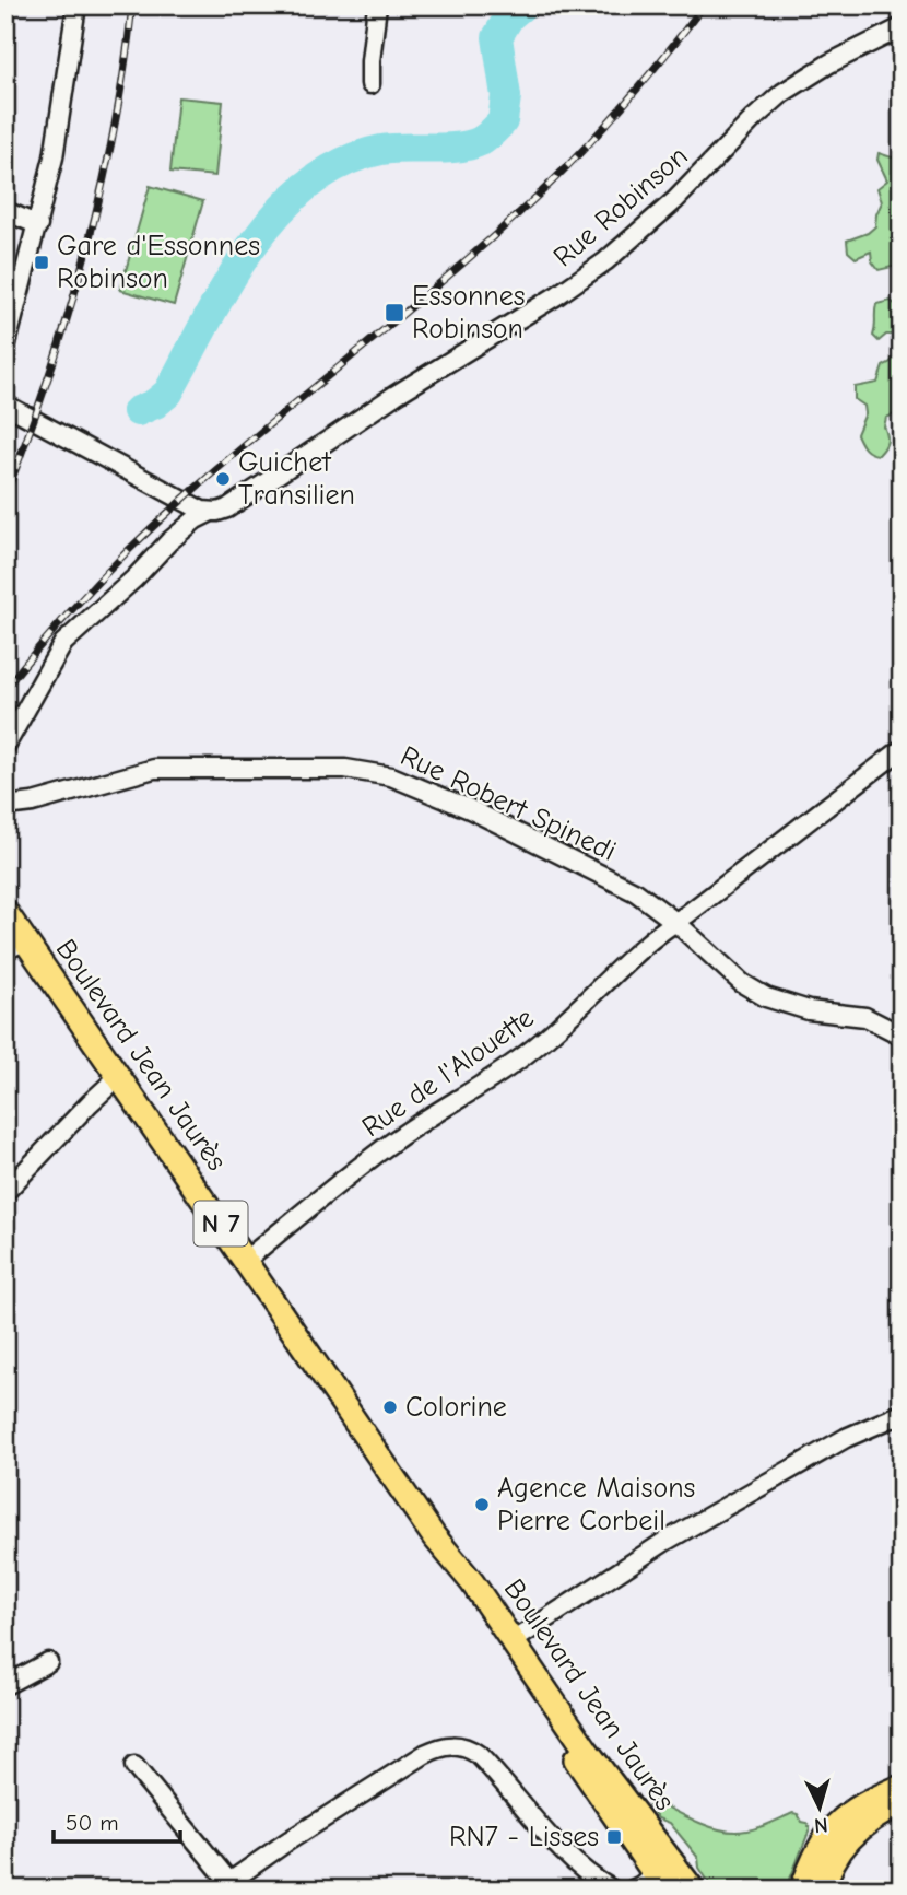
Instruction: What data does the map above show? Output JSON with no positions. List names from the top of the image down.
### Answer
{
  "streets": {
    "main road": ["Boulevard Jean Jaurès", "N 7"],
    "street": ["Rue Robinson", "Rue Robert Spinedi", "Rue de l'Alouette"]
  },
  "crossings": [
    ["Rue Robert Spinedi", "Rue de l'Alouette"],
    ["Boulevard Jean Jaurès", "Rue de l'Alouette"]
  ],
  "places": {
    "transit": ["Gare d'Essonnes Robinson", "Essonnes Robinson", "RN7 - Lisses"],
    "other": ["Guichet Transilien", "Colorine", "Agence Maisons Pierre Corbeil"]
  },
  "scale_bar": "50 m",
  "north": "bottom"
}
